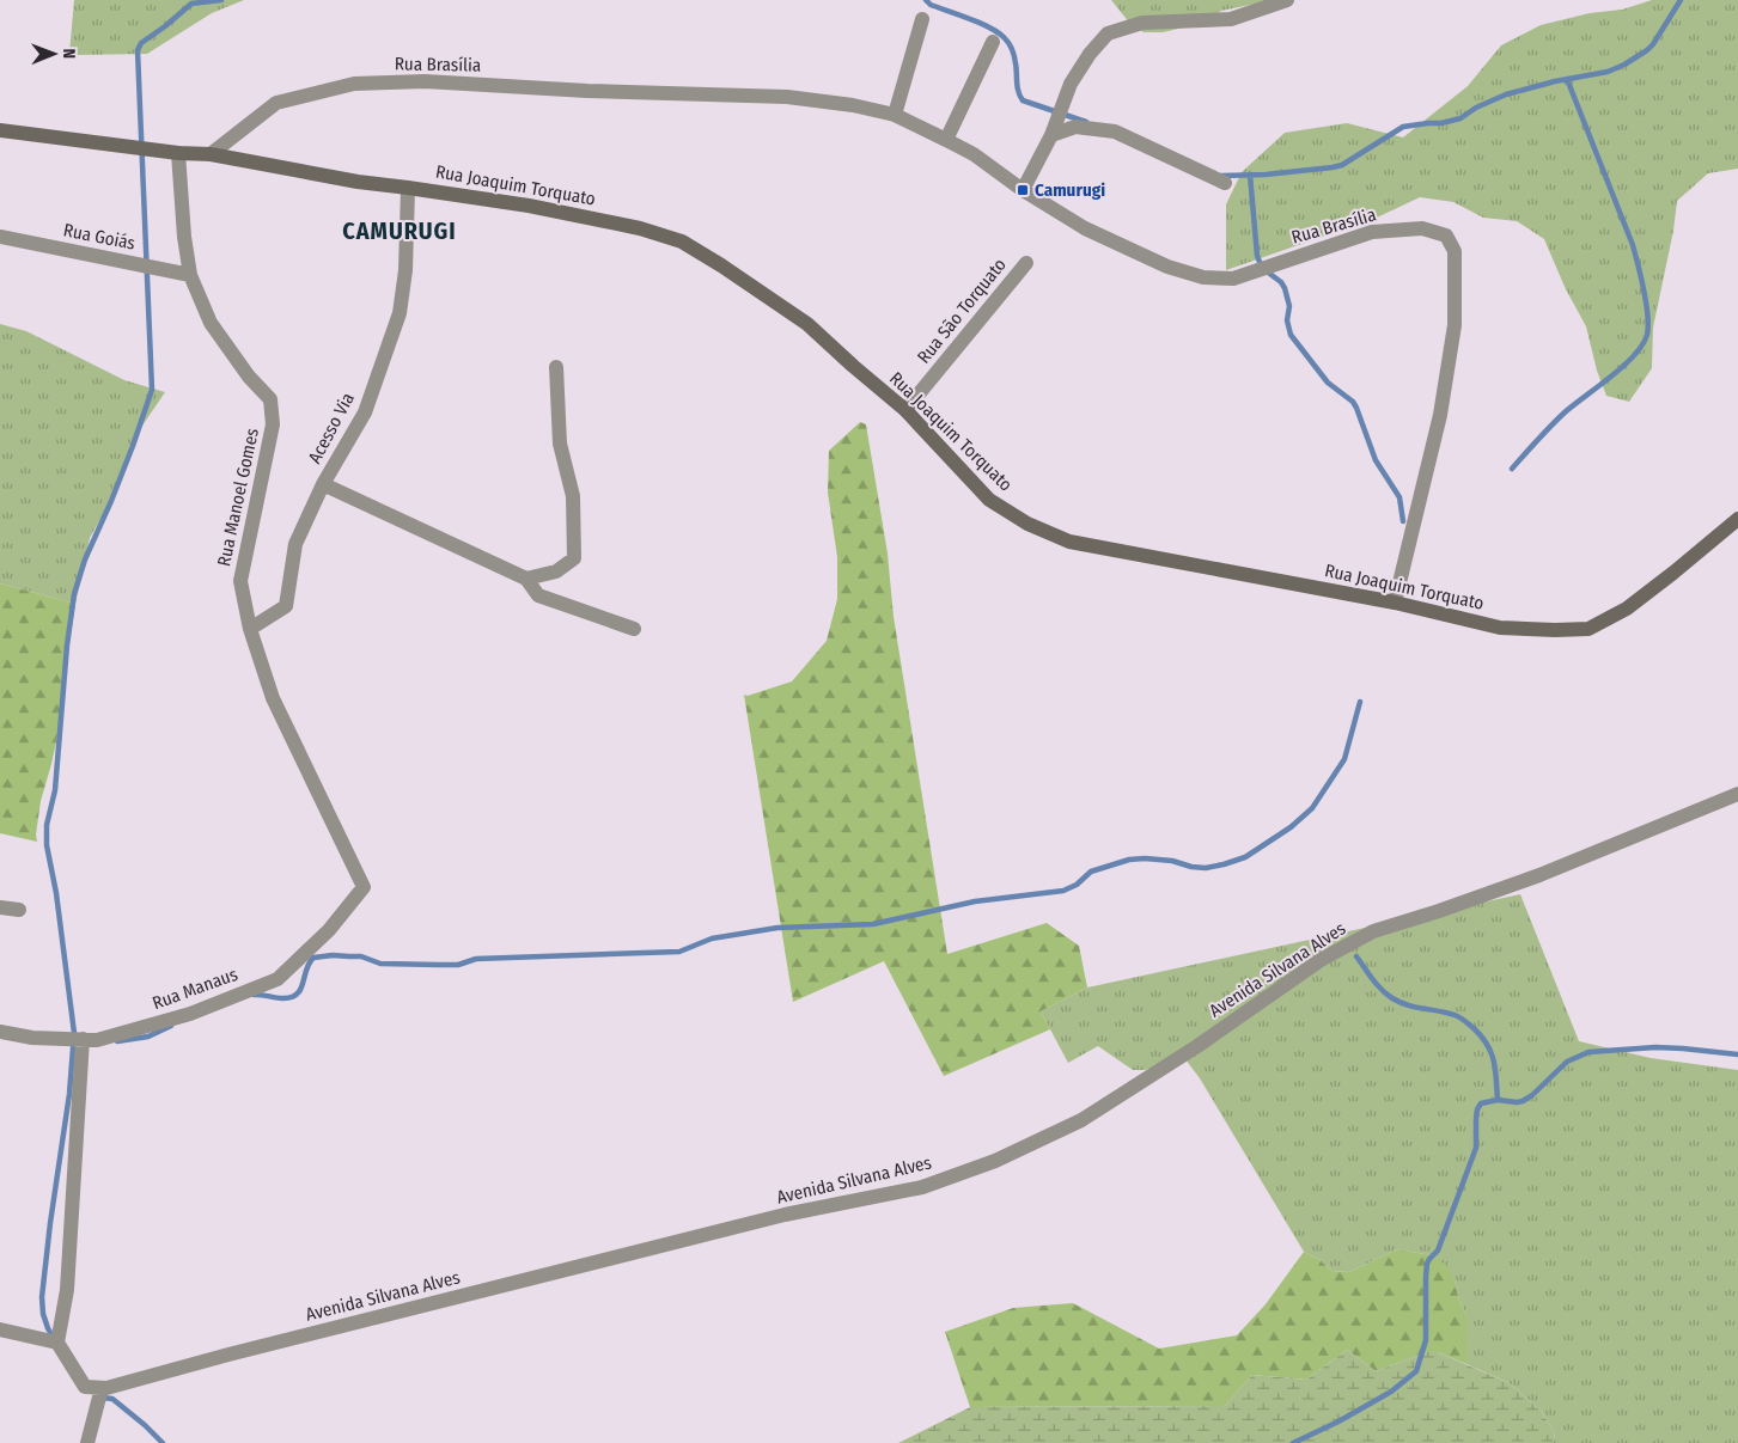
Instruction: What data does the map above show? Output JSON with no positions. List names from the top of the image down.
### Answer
{
  "streets": {
    "street": [
      "Rua Brasília",
      "Rua Joaquim Torquato",
      "Rua Goiás",
      "Rua São Torquato",
      "Acesso Via",
      "Rua Manoel Gomes",
      "Avenida Silvana Alves",
      "Rua Manaus"
    ]
  },
  "crossings": [
    ["Rua Brasília", "Rua Joaquim Torquato"],
    ["Rua Joaquim Torquato", "Rua São Torquato"],
    ["Rua Joaquim Torquato", "Acesso Via"],
    ["Rua Goiás", "Rua Manoel Gomes"],
    ["Acesso Via", "Rua Manoel Gomes"],
    ["Rua Manoel Gomes", "Rua Manaus"]
  ],
  "districts": ["CAMURUGI"],
  "places": {
    "transit": ["Camurugi"]
  },
  "north": "right"
}
